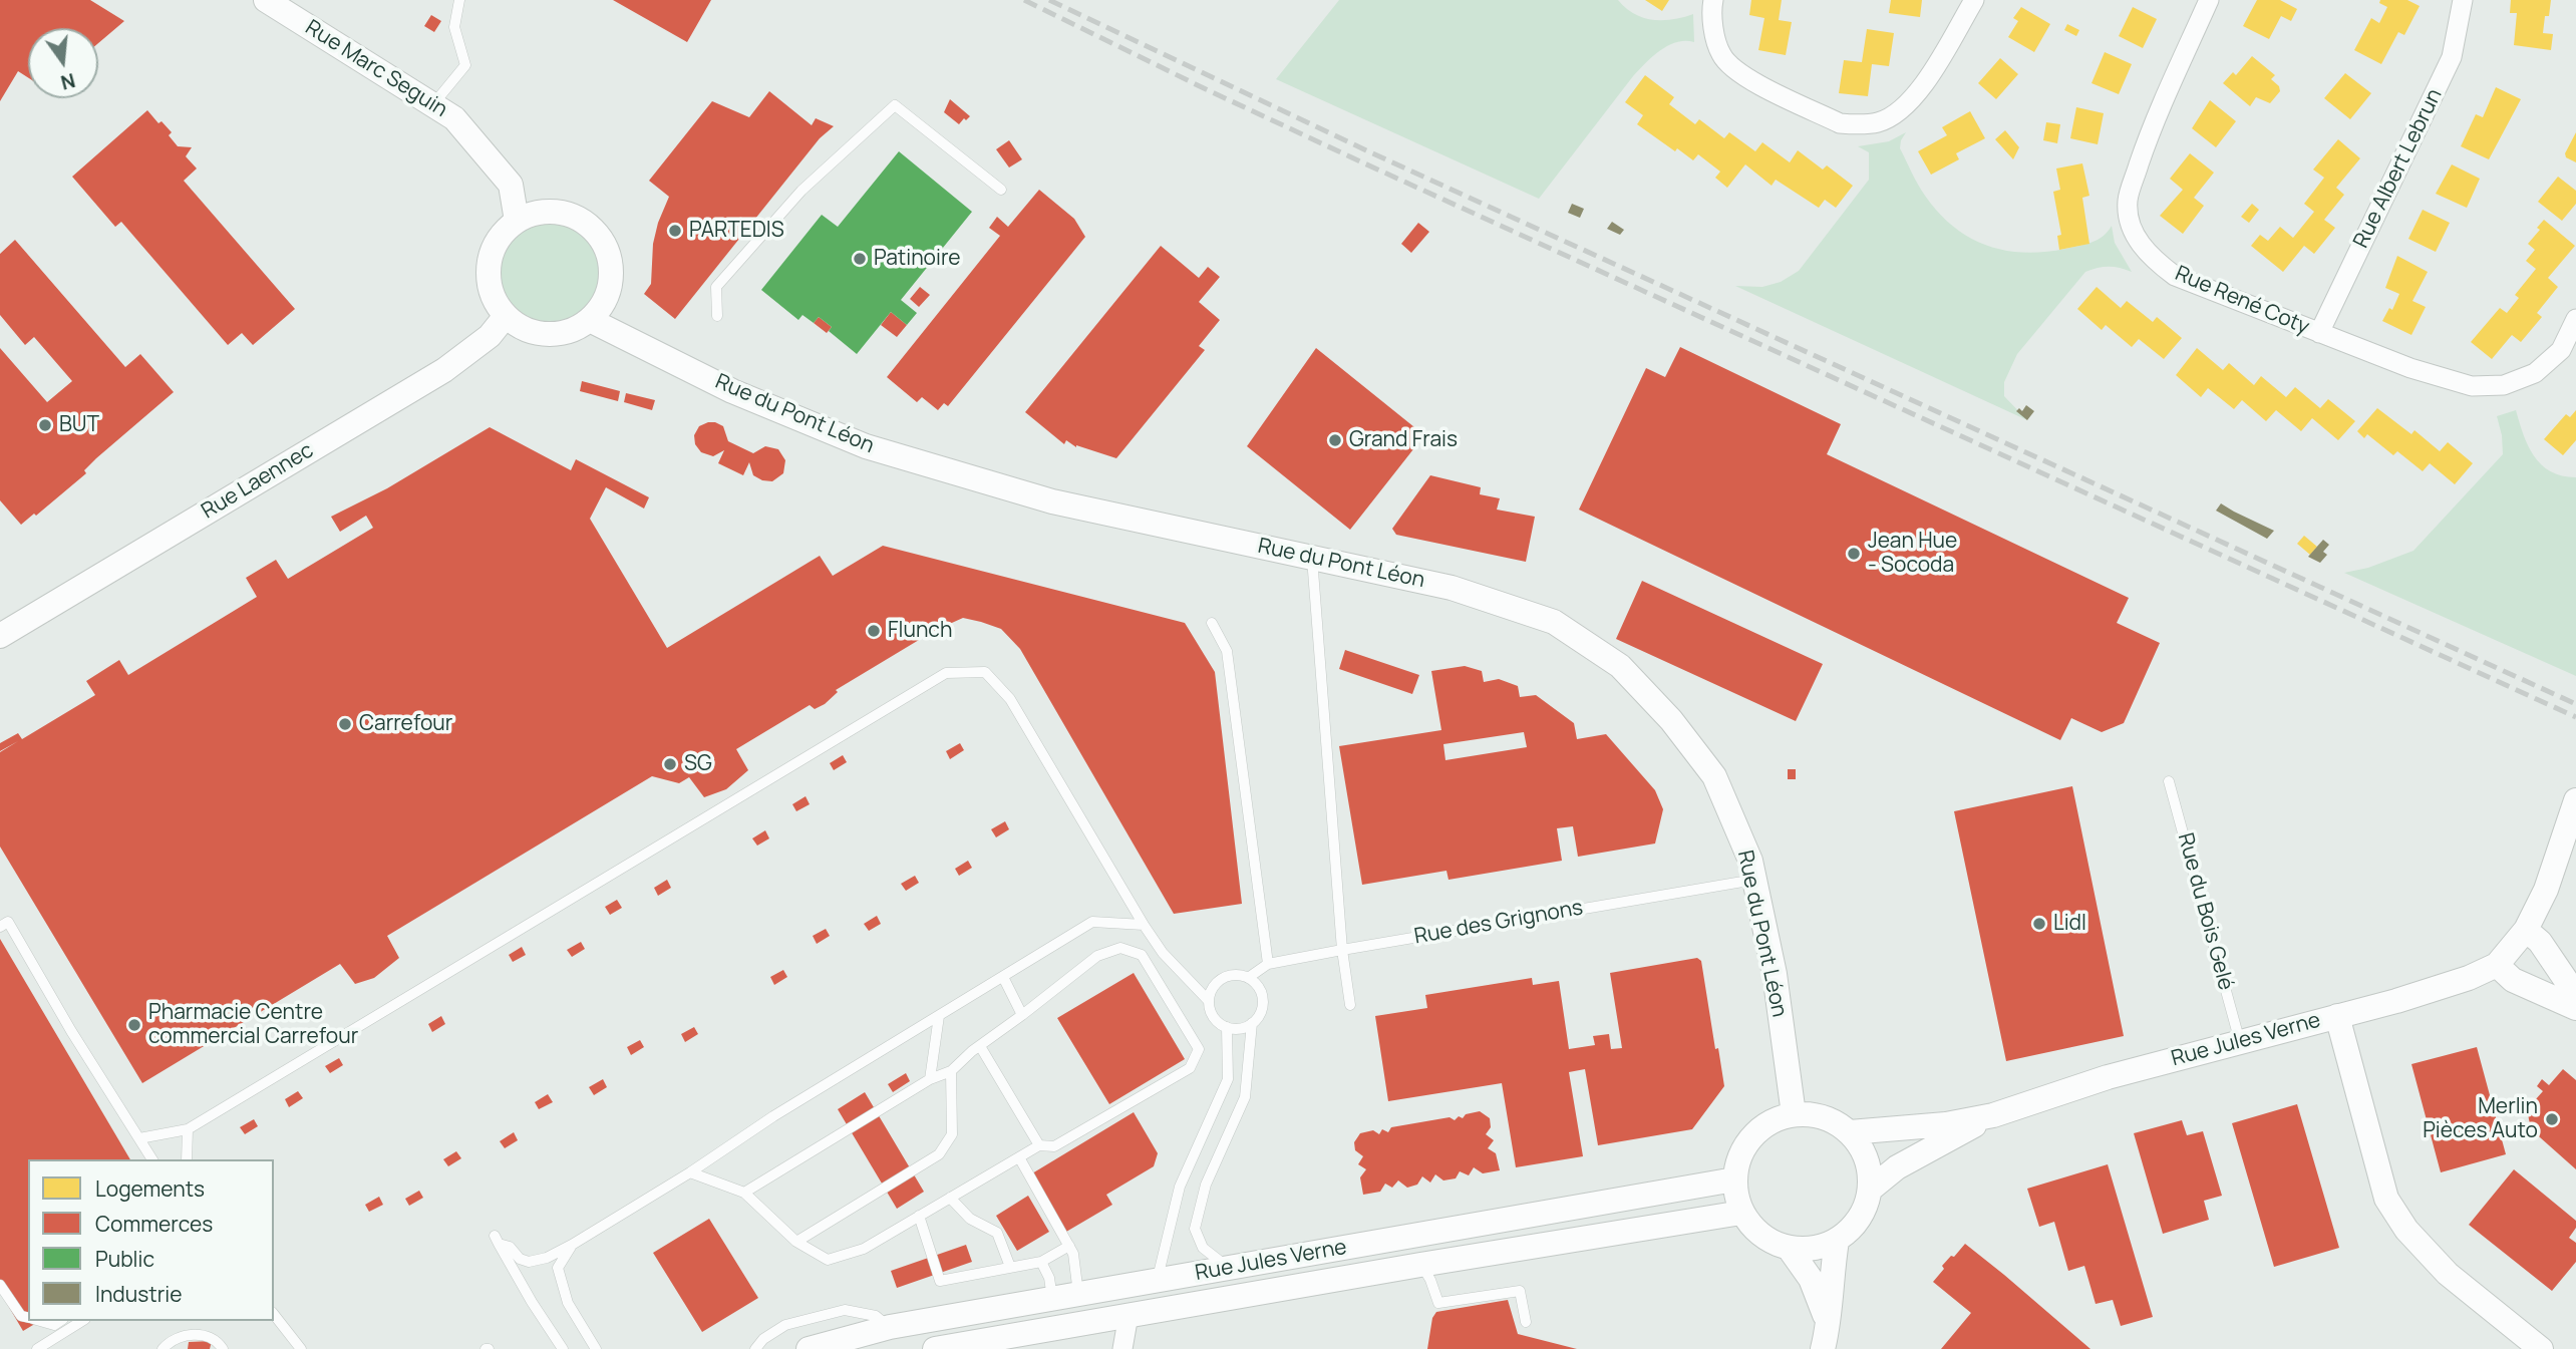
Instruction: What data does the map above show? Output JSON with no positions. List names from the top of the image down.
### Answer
{
  "streets": {
    "street": [
      "Rue Marc Seguin",
      "Rue Albert Lebrun",
      "Rue René Coty",
      "Rue du Pont Léon",
      "Rue Laennec",
      "Rue Jules Verne"
    ],
    "lane": ["Rue du Bois Gelé", "Rue des Grignons"]
  },
  "crossings": [
    ["Rue Marc Seguin", "Rue du Pont Léon"],
    ["Rue Marc Seguin", "Rue Laennec"],
    ["Rue Albert Lebrun", "Rue René Coty"],
    ["Rue du Pont Léon", "Rue Laennec"],
    ["Rue du Pont Léon", "Rue des Grignons"],
    ["Rue du Pont Léon", "Rue Jules Verne"],
    ["Rue du Bois Gelé", "Rue Jules Verne"]
  ],
  "places": [
    "PARTEDIS",
    "Patinoire",
    "BUT",
    "Grand Frais",
    "Jean Hue - Socoda",
    "Flunch",
    "Carrefour",
    "SG",
    "Lidl",
    "Pharmacie Centre commercial Carrefour",
    "Merlin Pièces Auto"
  ],
  "legend": [
    "Logements",
    "Commerces",
    "Public",
    "Industrie"
  ],
  "north": "bottom"
}
